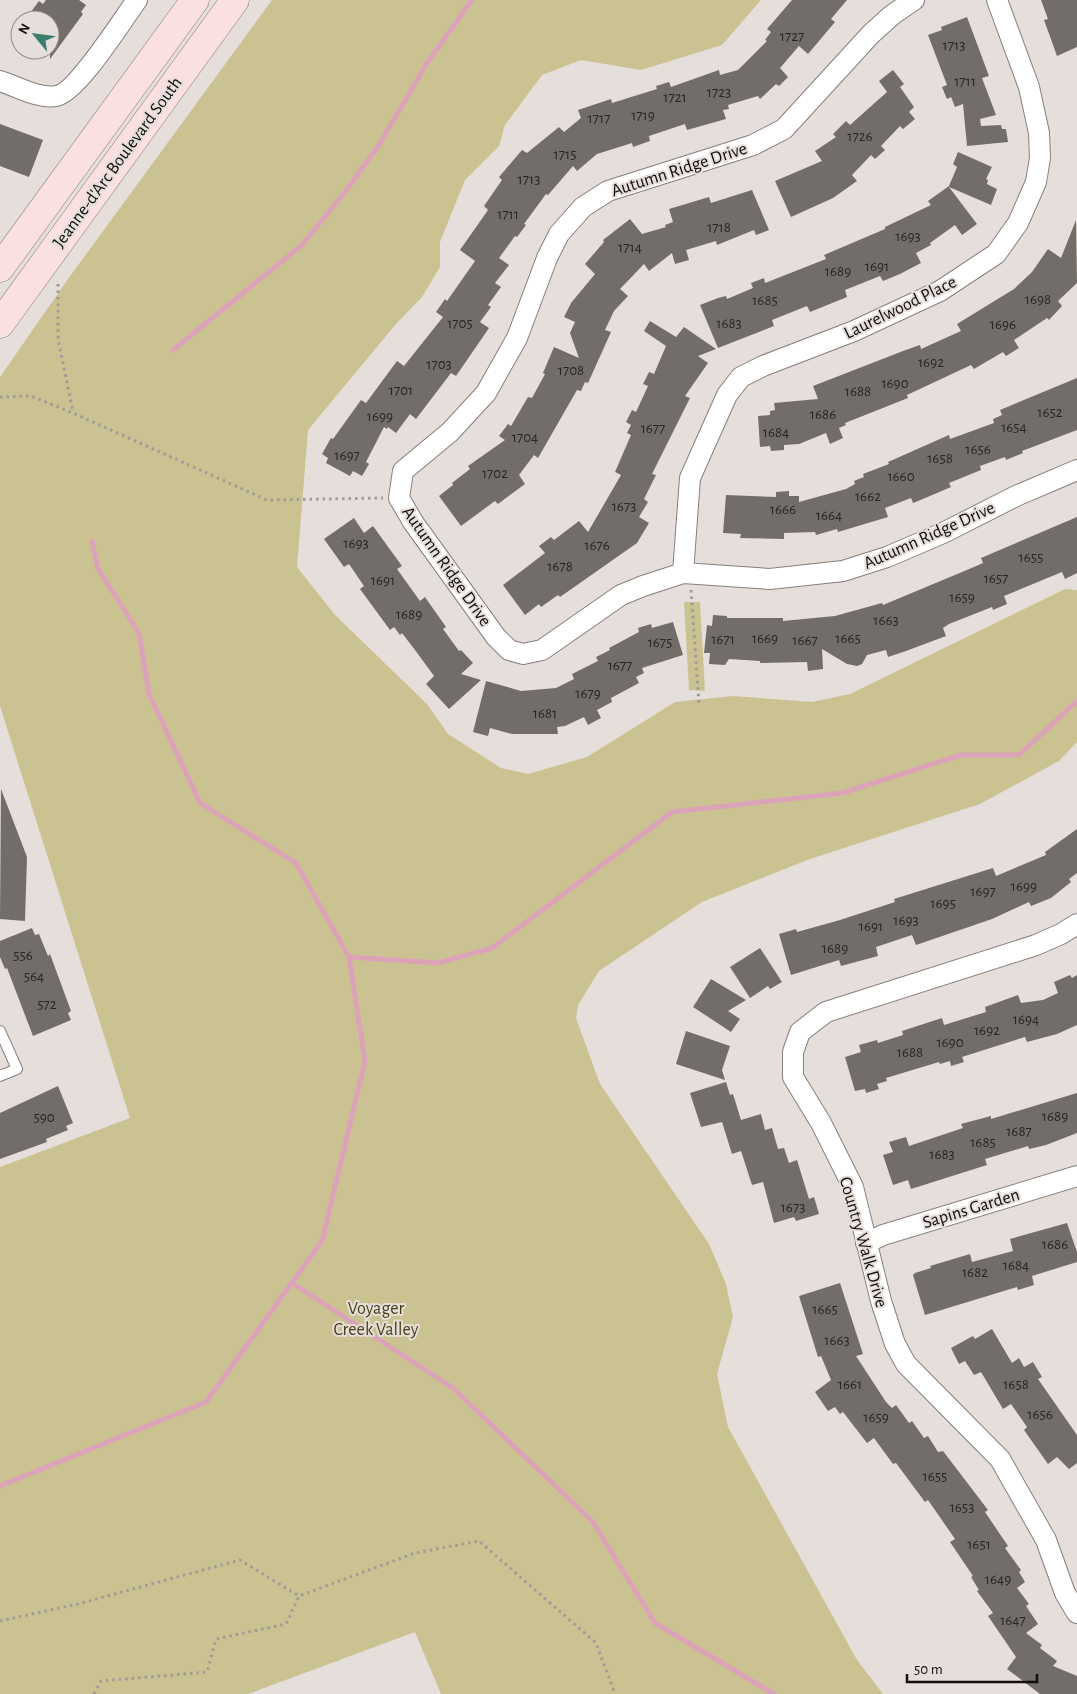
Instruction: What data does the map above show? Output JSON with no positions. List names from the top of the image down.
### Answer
{
  "streets": {
    "main road": ["Jeanne-d'Arc Boulevard South"],
    "street": [
      "Autumn Ridge Drive",
      "Laurelwood Place",
      "Sapins Garden",
      "Country Walk Drive"
    ]
  },
  "crossings": [
    ["Autumn Ridge Drive", "Laurelwood Place"],
    ["Sapins Garden", "Country Walk Drive"]
  ],
  "parks": ["Voyager Creek Valley"],
  "house_numbers": [
    "1727",
    "1713",
    "1711",
    "1723",
    "1721",
    "1719",
    "1717",
    "1726",
    "1715",
    "1713",
    "1711",
    "1718",
    "1693",
    "1714",
    "1691",
    "1689",
    "1698",
    "1685",
    "1705",
    "1683",
    "1696",
    "1692",
    "1703",
    "1708",
    "1690",
    "1701",
    "1688",
    "1652",
    "1686",
    "1699",
    "1654",
    "1677",
    "1684",
    "1704",
    "1656",
    "1697",
    "1658",
    "1702",
    "1660",
    "1662",
    "1673",
    "1666",
    "1664",
    "1693",
    "1676",
    "1655",
    "1678",
    "1657",
    "1691",
    "1659",
    "1689",
    "1663",
    "1669",
    "1665",
    "1671",
    "1667",
    "1675",
    "1677",
    "1679",
    "1681",
    "1699",
    "1697",
    "1695",
    "1693",
    "1691",
    "1689",
    "556",
    "564",
    "572",
    "1694",
    "1692",
    "1690",
    "1688",
    "1689",
    "590",
    "1687",
    "1685",
    "1683",
    "1673",
    "1686",
    "1684",
    "1682",
    "1665",
    "1663",
    "1661",
    "1658",
    "1656",
    "1659",
    "1655",
    "1653",
    "1651",
    "1649",
    "1647"
  ],
  "scale_bar": "50 m",
  "north": "top left"
}
